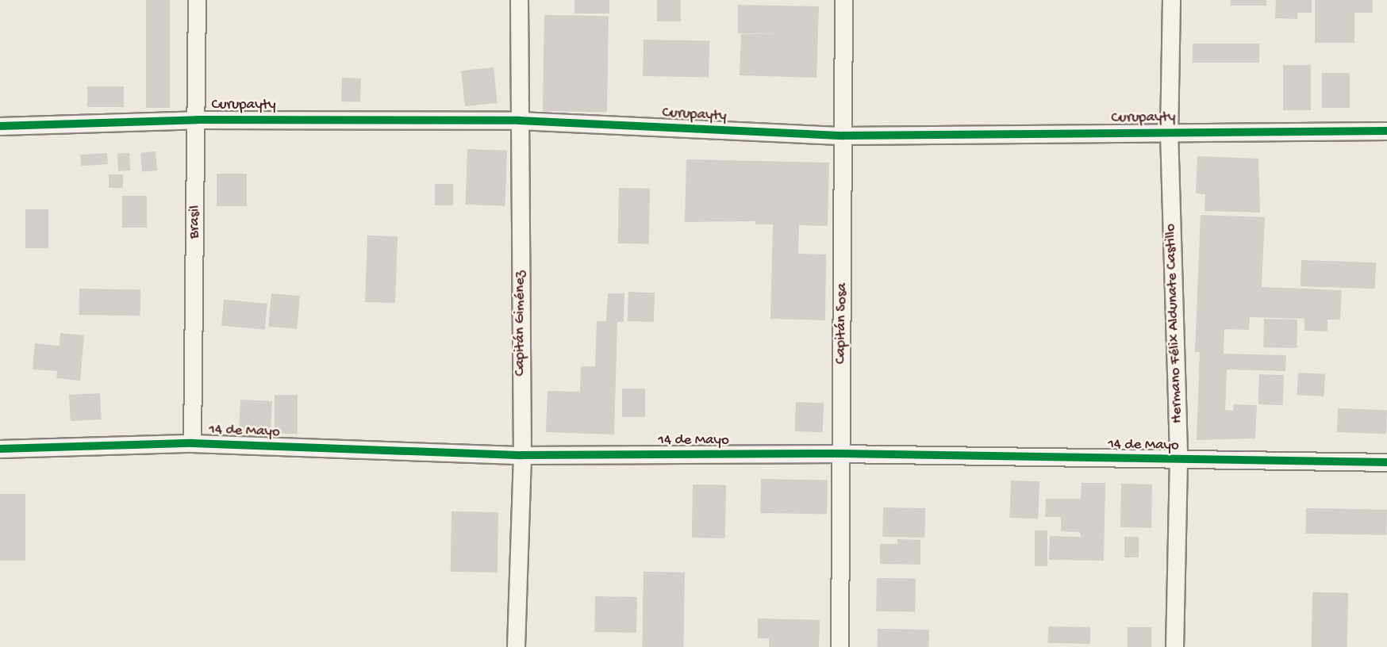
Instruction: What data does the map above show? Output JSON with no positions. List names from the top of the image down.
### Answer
{
  "streets": {
    "street": [
      "Curupayty",
      "Brasil",
      "Capitán Giménez",
      "Capitán Sosa",
      "Hermano Félix Aldunate Castillo",
      "14 de Mayo"
    ]
  },
  "crossings": [
    ["Curupayty", "Brasil"],
    ["Curupayty", "Capitán Giménez"],
    ["Curupayty", "Capitán Sosa"],
    ["Curupayty", "Hermano Félix Aldunate Castillo"],
    ["Brasil", "14 de Mayo"],
    ["Capitán Giménez", "14 de Mayo"],
    ["Capitán Sosa", "14 de Mayo"],
    ["Hermano Félix Aldunate Castillo", "14 de Mayo"]
  ]
}
